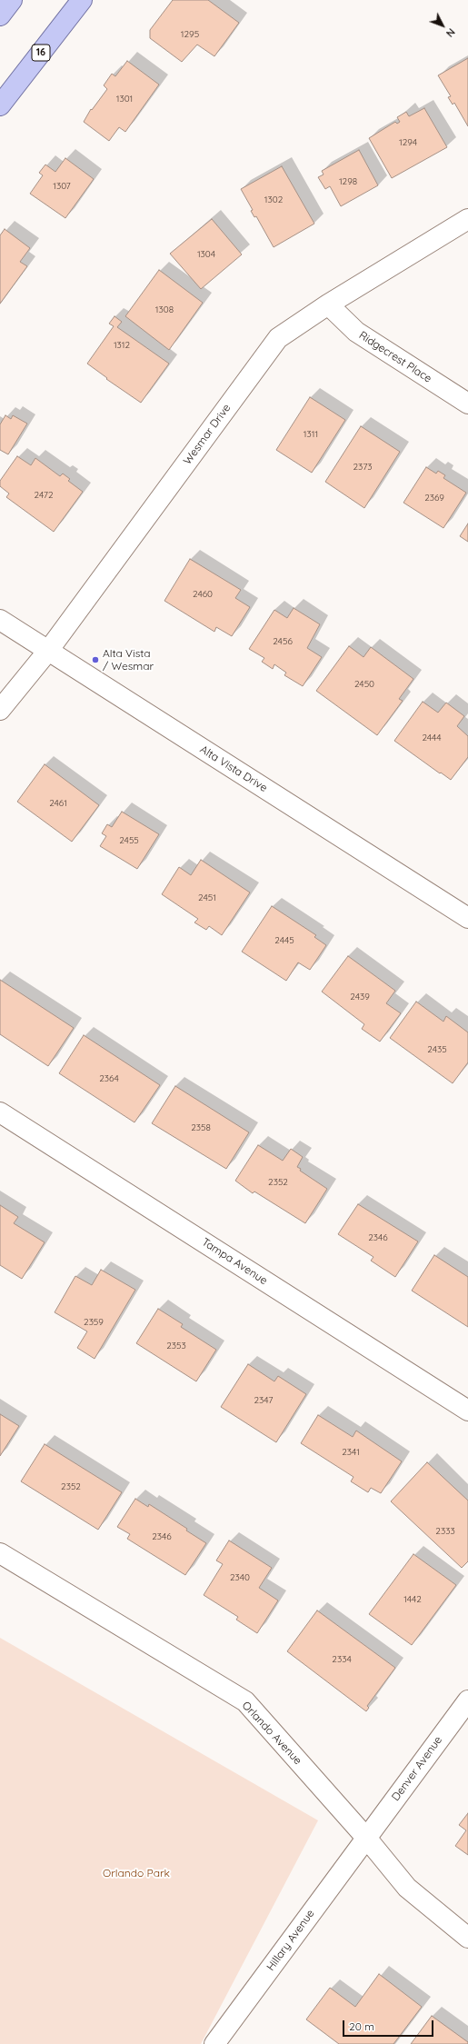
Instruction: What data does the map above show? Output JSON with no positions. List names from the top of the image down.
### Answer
{
  "streets": {
    "main road": ["16"],
    "street": [
      "Ridgecrest Place",
      "Wesmar Drive",
      "Alta Vista Drive",
      "Tampa Avenue",
      "Orlando Avenue",
      "Denver Avenue",
      "Hillary Avenue"
    ]
  },
  "crossings": [
    ["Ridgecrest Place", "Wesmar Drive"],
    ["Wesmar Drive", "Alta Vista Drive"],
    ["Orlando Avenue", "Denver Avenue"],
    ["Orlando Avenue", "Hillary Avenue"],
    ["Denver Avenue", "Hillary Avenue"]
  ],
  "parks": ["Orlando Park"],
  "places": ["Alta Vista / Wesmar"],
  "house_numbers": [
    "1295",
    "1301",
    "1294",
    "1298",
    "1307",
    "1302",
    "1304",
    "1308",
    "1312",
    "1311",
    "2373",
    "2472",
    "2369",
    "2460",
    "2456",
    "2450",
    "2444",
    "2461",
    "2455",
    "2451",
    "2445",
    "2439",
    "2435",
    "2364",
    "2358",
    "2352",
    "2346",
    "2359",
    "2353",
    "2347",
    "2341",
    "2352",
    "2333",
    "2346",
    "2340",
    "1442",
    "2334"
  ],
  "scale_bar": "20 m",
  "north": "bottom right"
}
